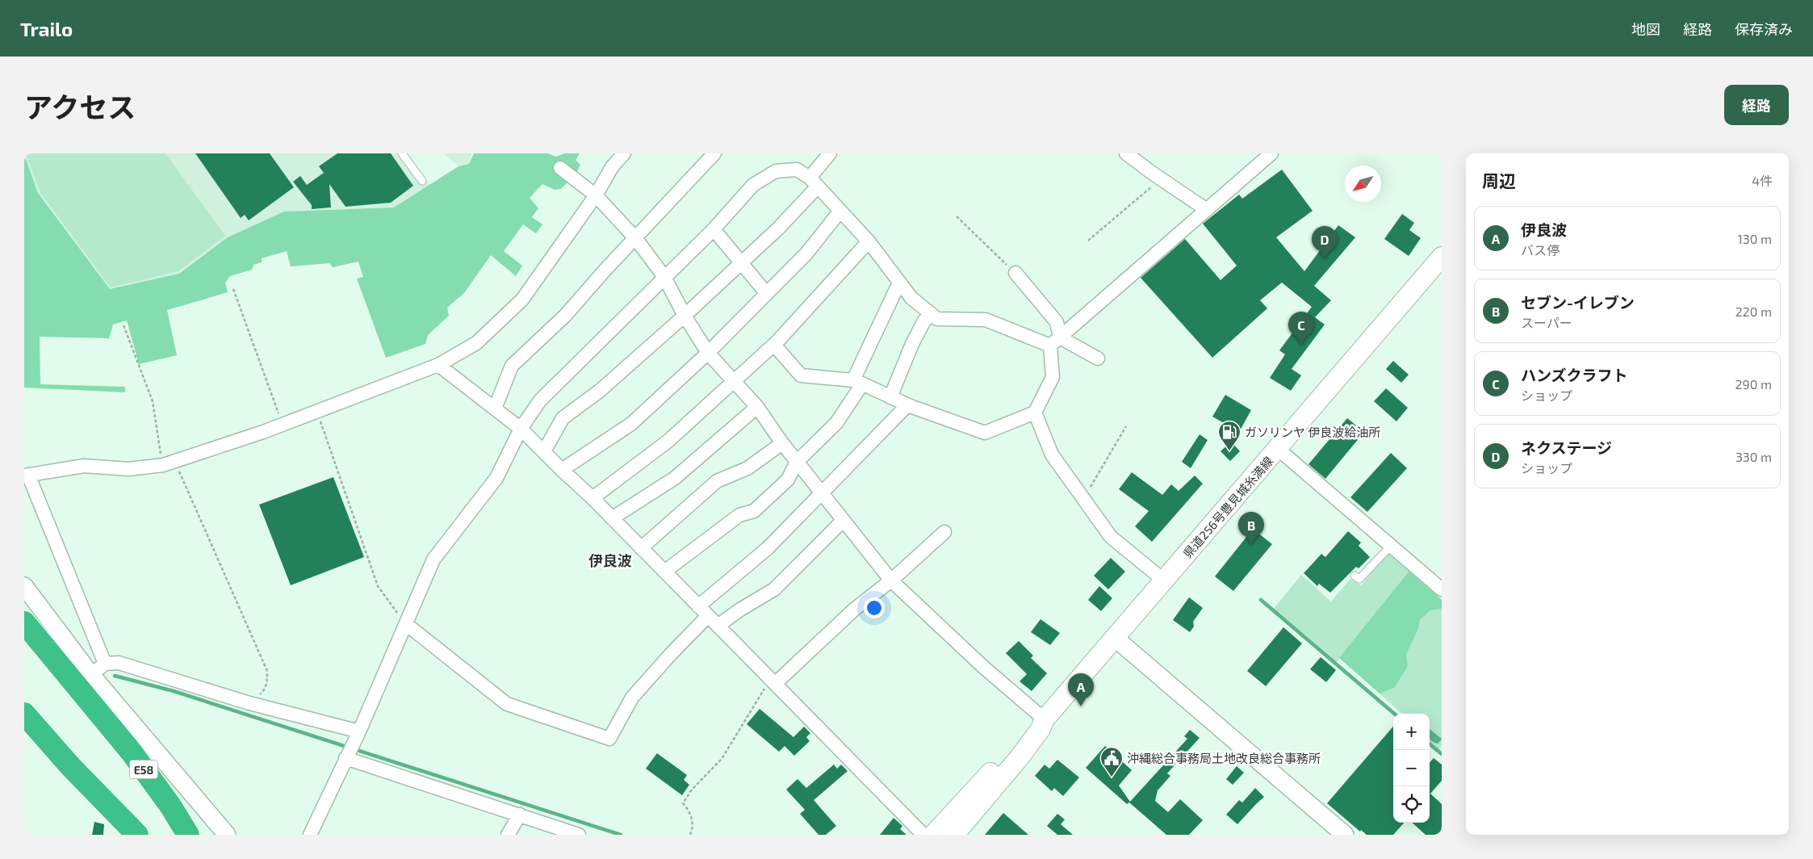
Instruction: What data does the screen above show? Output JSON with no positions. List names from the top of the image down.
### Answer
{
  "streets": {
    "highway": ["E58"],
    "main road": ["県道256号豊見城糸満線"]
  },
  "districts": ["伊良波"],
  "places": {
    "fuel station": ["ガソリンヤ 伊良波給油所"],
    "public building": ["沖縄総合事務局土地改良総合事務所"]
  },
  "north": "bottom left",
  "page": {
    "header": "Trailo",
    "nav": ["地図", "経路", "保存済み"],
    "title": "アクセス",
    "buttons": "経路",
    "heading": ["周辺", "4件"],
    "list": [
      {
        "mark": "A",
        "name": "伊良波",
        "note": "バス停",
        "value": "130 m"
      },
      {
        "mark": "B",
        "name": "セブン-イレブン",
        "note": "スーパー",
        "value": "220 m"
      },
      {
        "mark": "C",
        "name": "ハンズクラフト",
        "note": "ショップ",
        "value": "290 m"
      },
      {
        "mark": "D",
        "name": "ネクステージ",
        "note": "ショップ",
        "value": "330 m"
      }
    ],
    "pins": [
      "D",
      "C",
      "B",
      "A"
    ],
    "map_buttons": ["+", "−"]
  }
}
